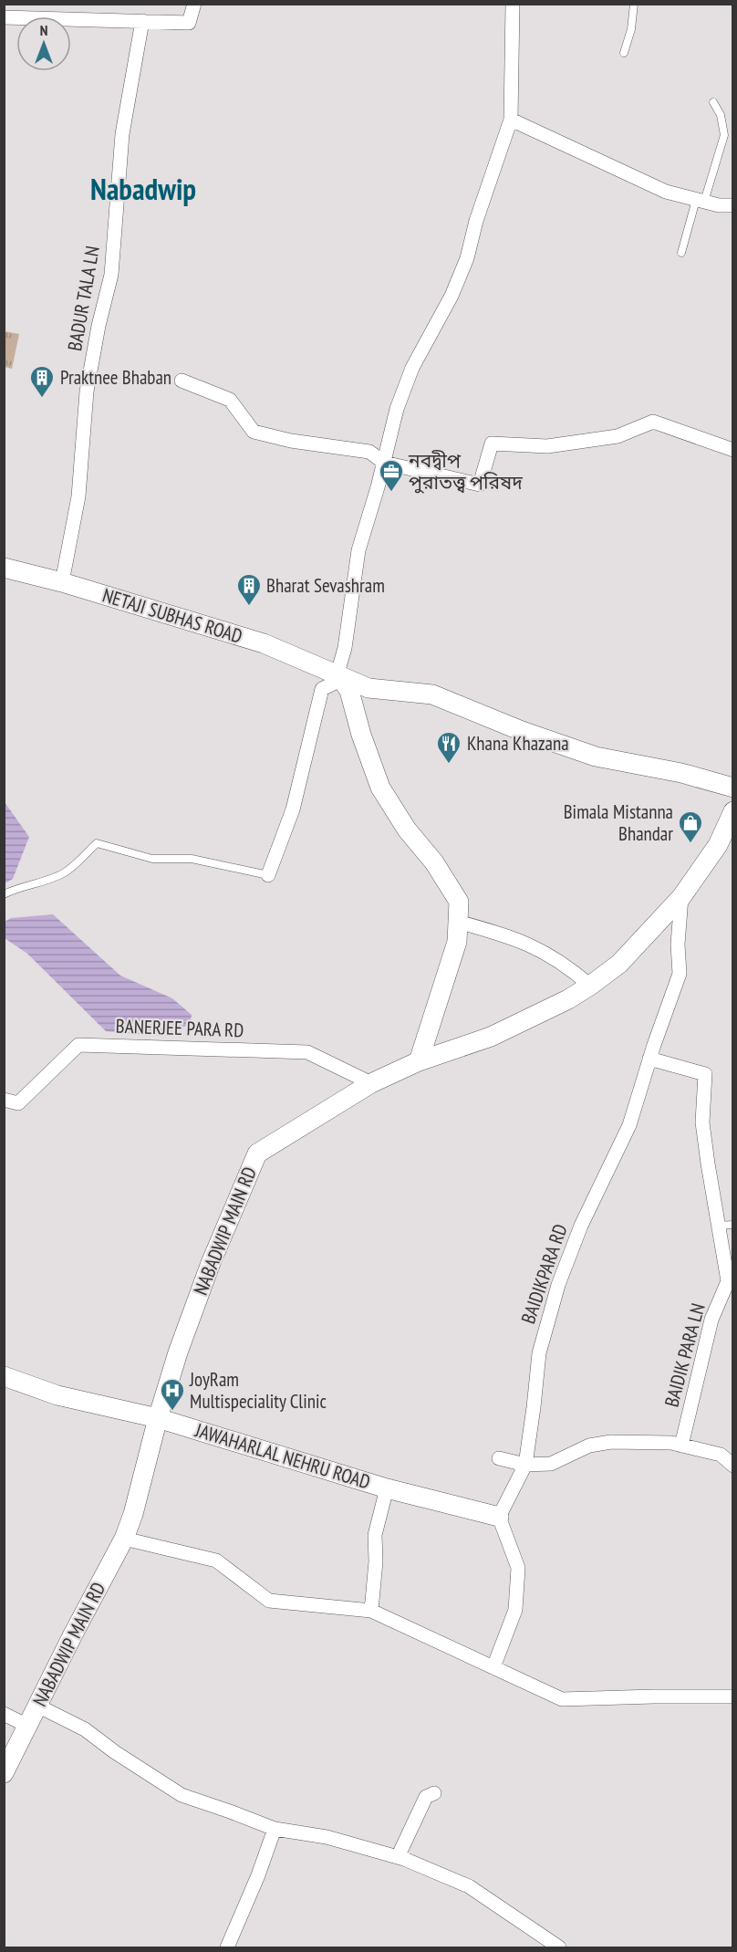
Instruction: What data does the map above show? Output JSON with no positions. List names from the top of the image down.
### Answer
{
  "streets": {
    "main road": ["NETAJI SUBHAS ROAD", "NABADWIP MAIN RD", "JAWAHARLAL NEHRU ROAD"],
    "street": [
      "BADUR TALA LN",
      "BANERJEE PARA RD",
      "BAIDIKPARA RD",
      "BAIDIK PARA LN"
    ]
  },
  "crossings": [
    ["BADUR TALA LN", "NETAJI SUBHAS ROAD"],
    ["BANERJEE PARA RD", "NABADWIP MAIN RD"],
    ["NABADWIP MAIN RD", "BAIDIKPARA RD"],
    ["NABADWIP MAIN RD", "JAWAHARLAL NEHRU ROAD"],
    ["BAIDIKPARA RD", "BAIDIK PARA LN"],
    ["BAIDIKPARA RD", "JAWAHARLAL NEHRU ROAD"]
  ],
  "districts": ["Nabadwip"],
  "places": {
    "building": ["Praktnee Bhaban", "Bharat Sevashram"],
    "office": ["নবদ্বীপ পুরাতত্ত্ব পরিষদ"],
    "restaurant": ["Khana Khazana"],
    "shop": ["Bimala Mistanna Bhandar"],
    "hospital": ["JoyRam Multispeciality Clinic"]
  },
  "north": "top"
}
